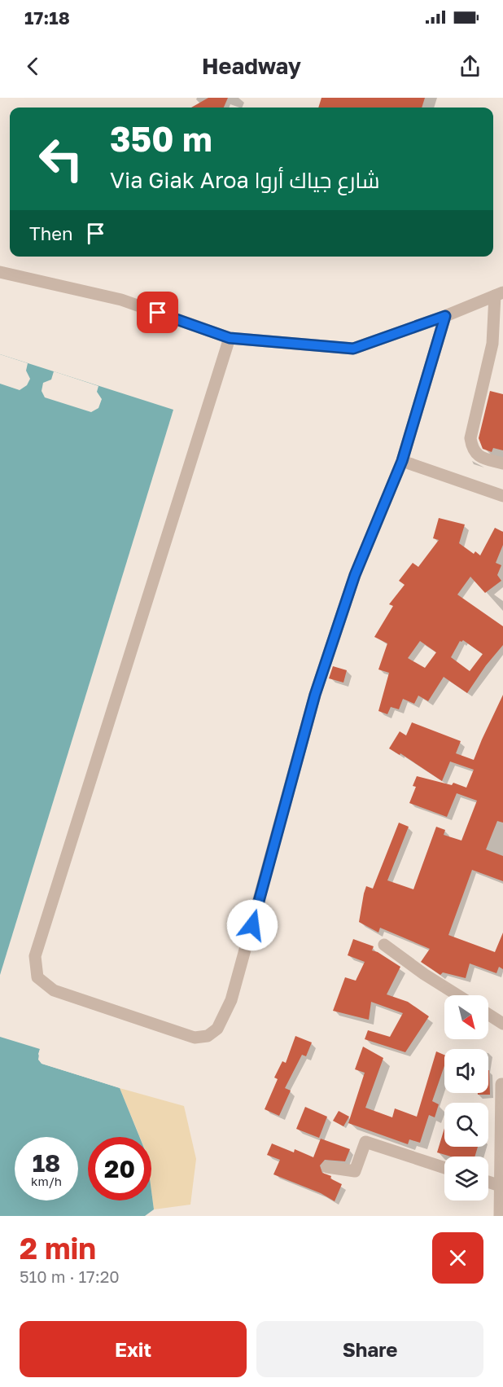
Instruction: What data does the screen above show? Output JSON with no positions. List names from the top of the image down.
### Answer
{
  "north": "bottom right",
  "page": {
    "status": "17:18",
    "header": "Headway",
    "turn": ["350 m", "Via Giak Aroa شارع جياك أروا"],
    "then": "Then",
    "speed": "18 km/h",
    "limit": "20",
    "heading": ["2 min", "510 m · 17:20"],
    "buttons": ["Exit", "Share"]
  }
}
